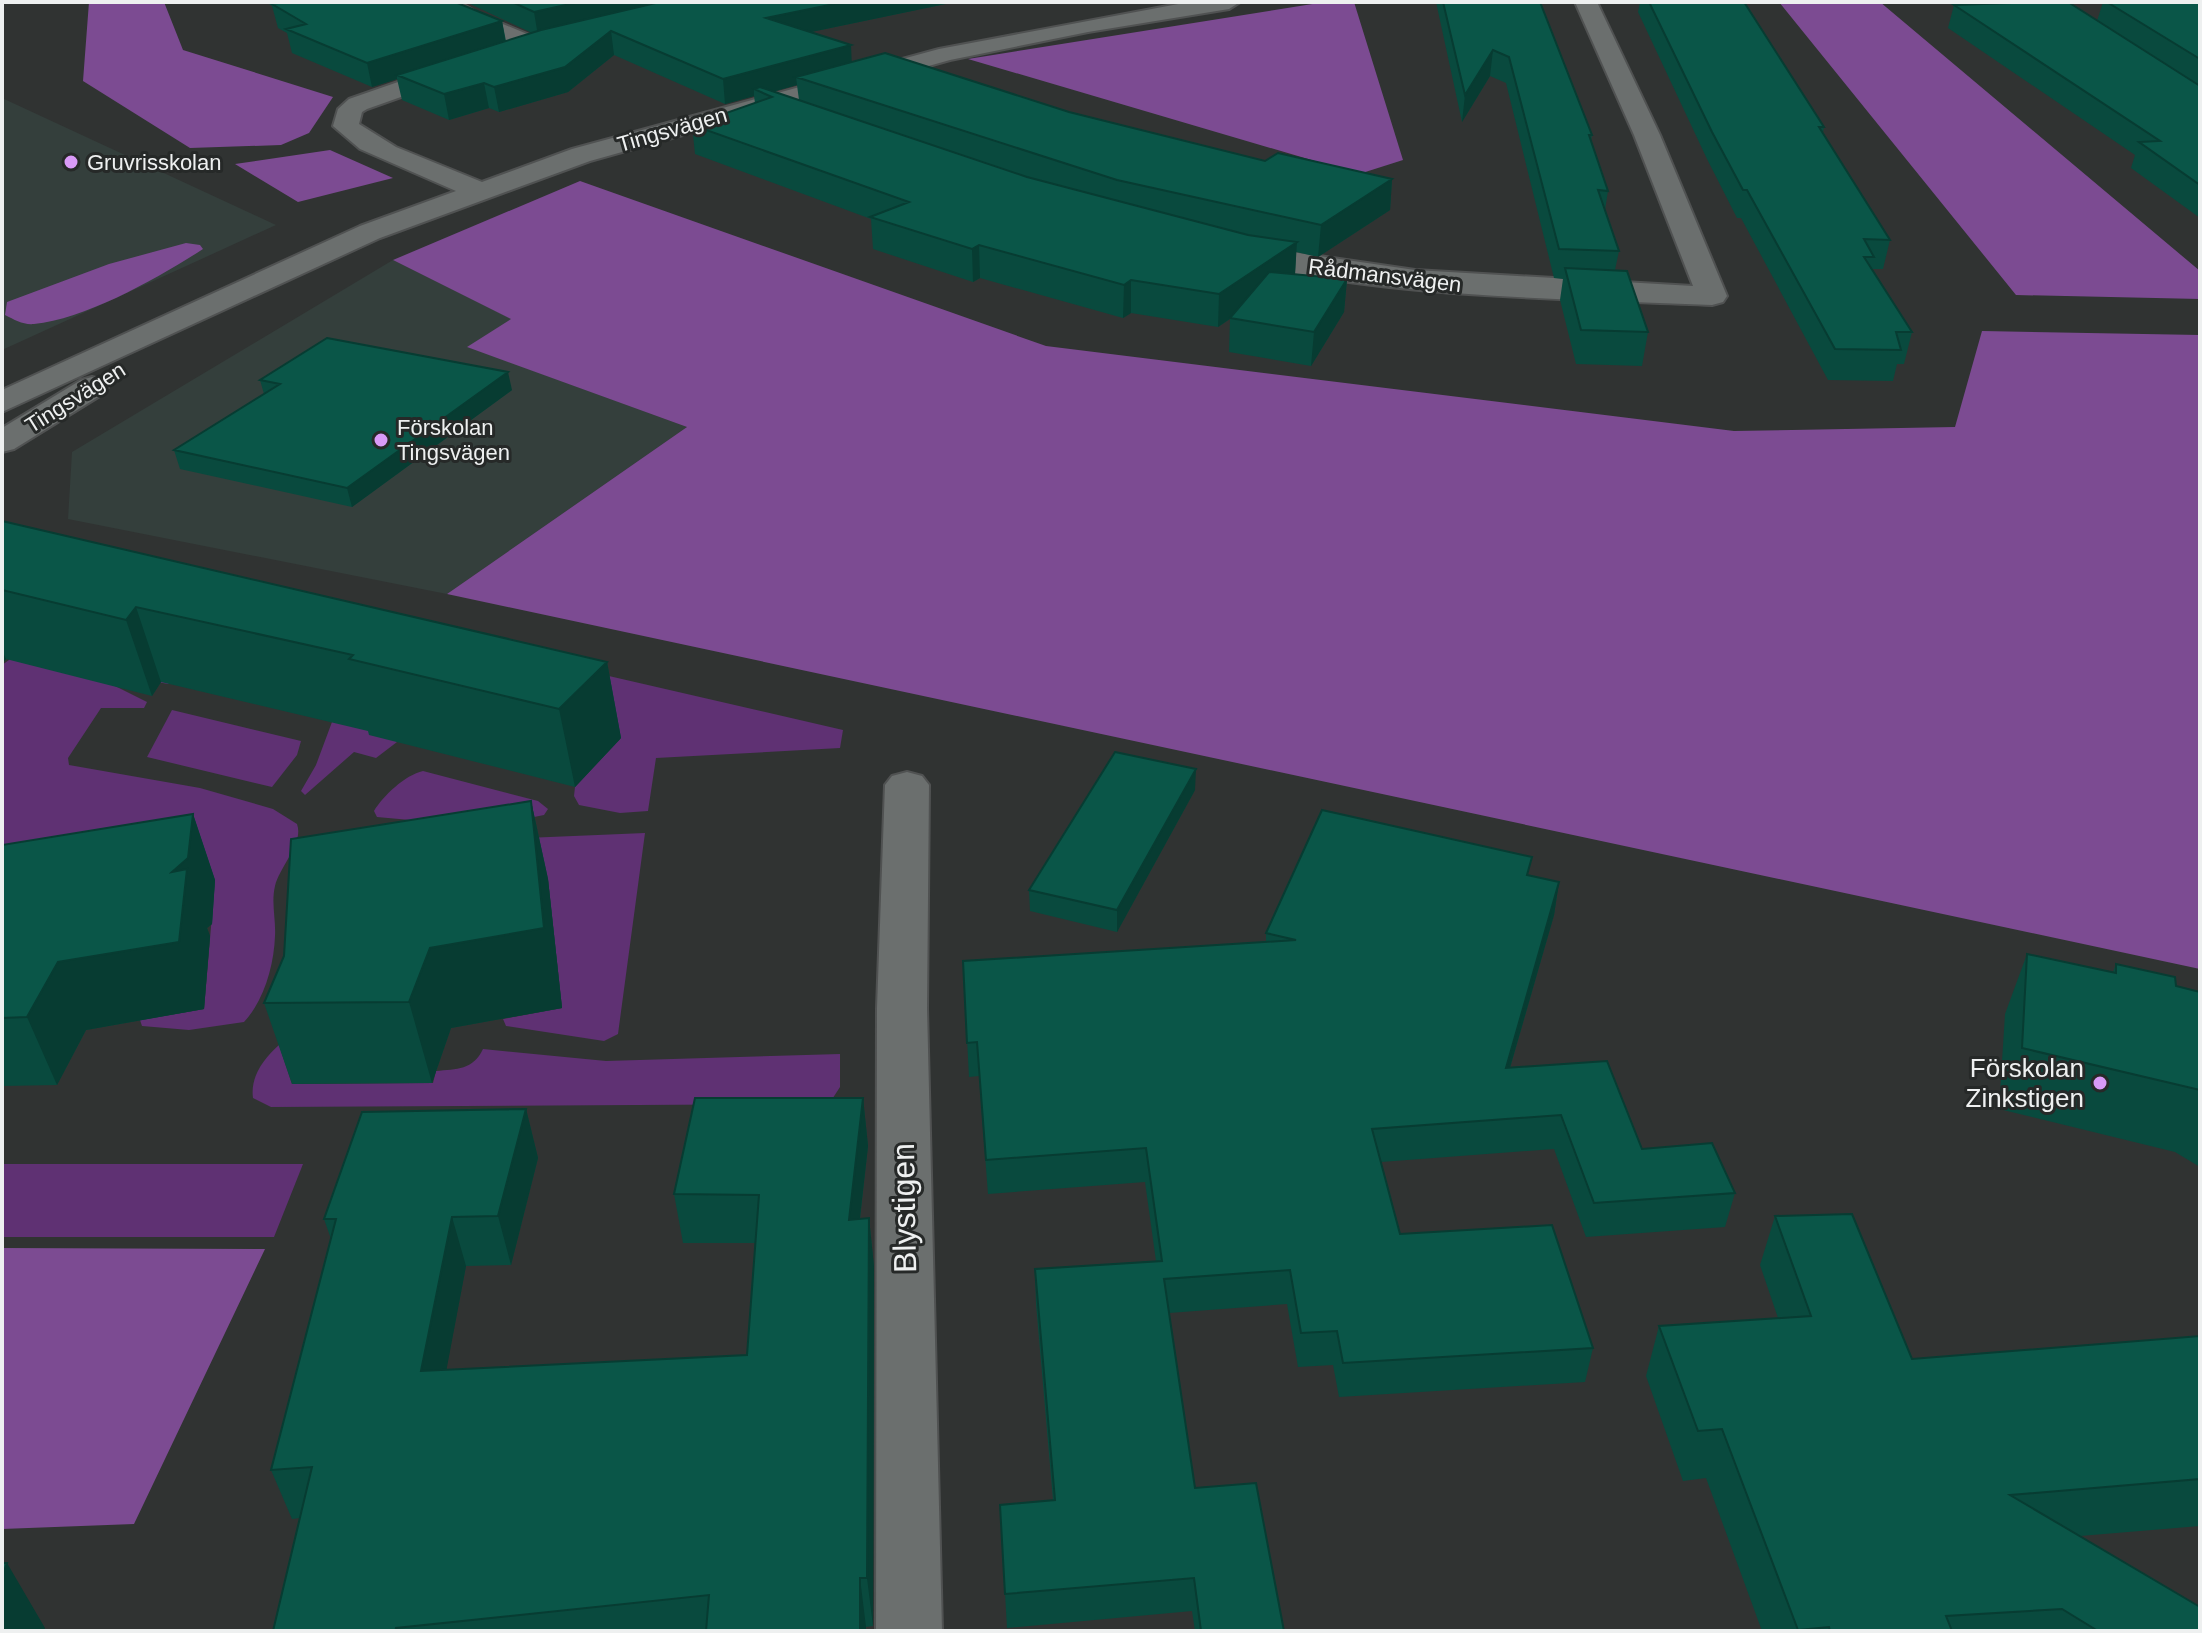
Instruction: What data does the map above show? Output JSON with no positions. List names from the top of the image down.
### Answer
{
  "streets": {
    "street": ["Tingsvägen", "Rådmansvägen", "Blystigen"]
  },
  "places": ["Gruvrisskolan", "Förskolan Tingsvägen", "Förskolan Zinkstigen"]
}
